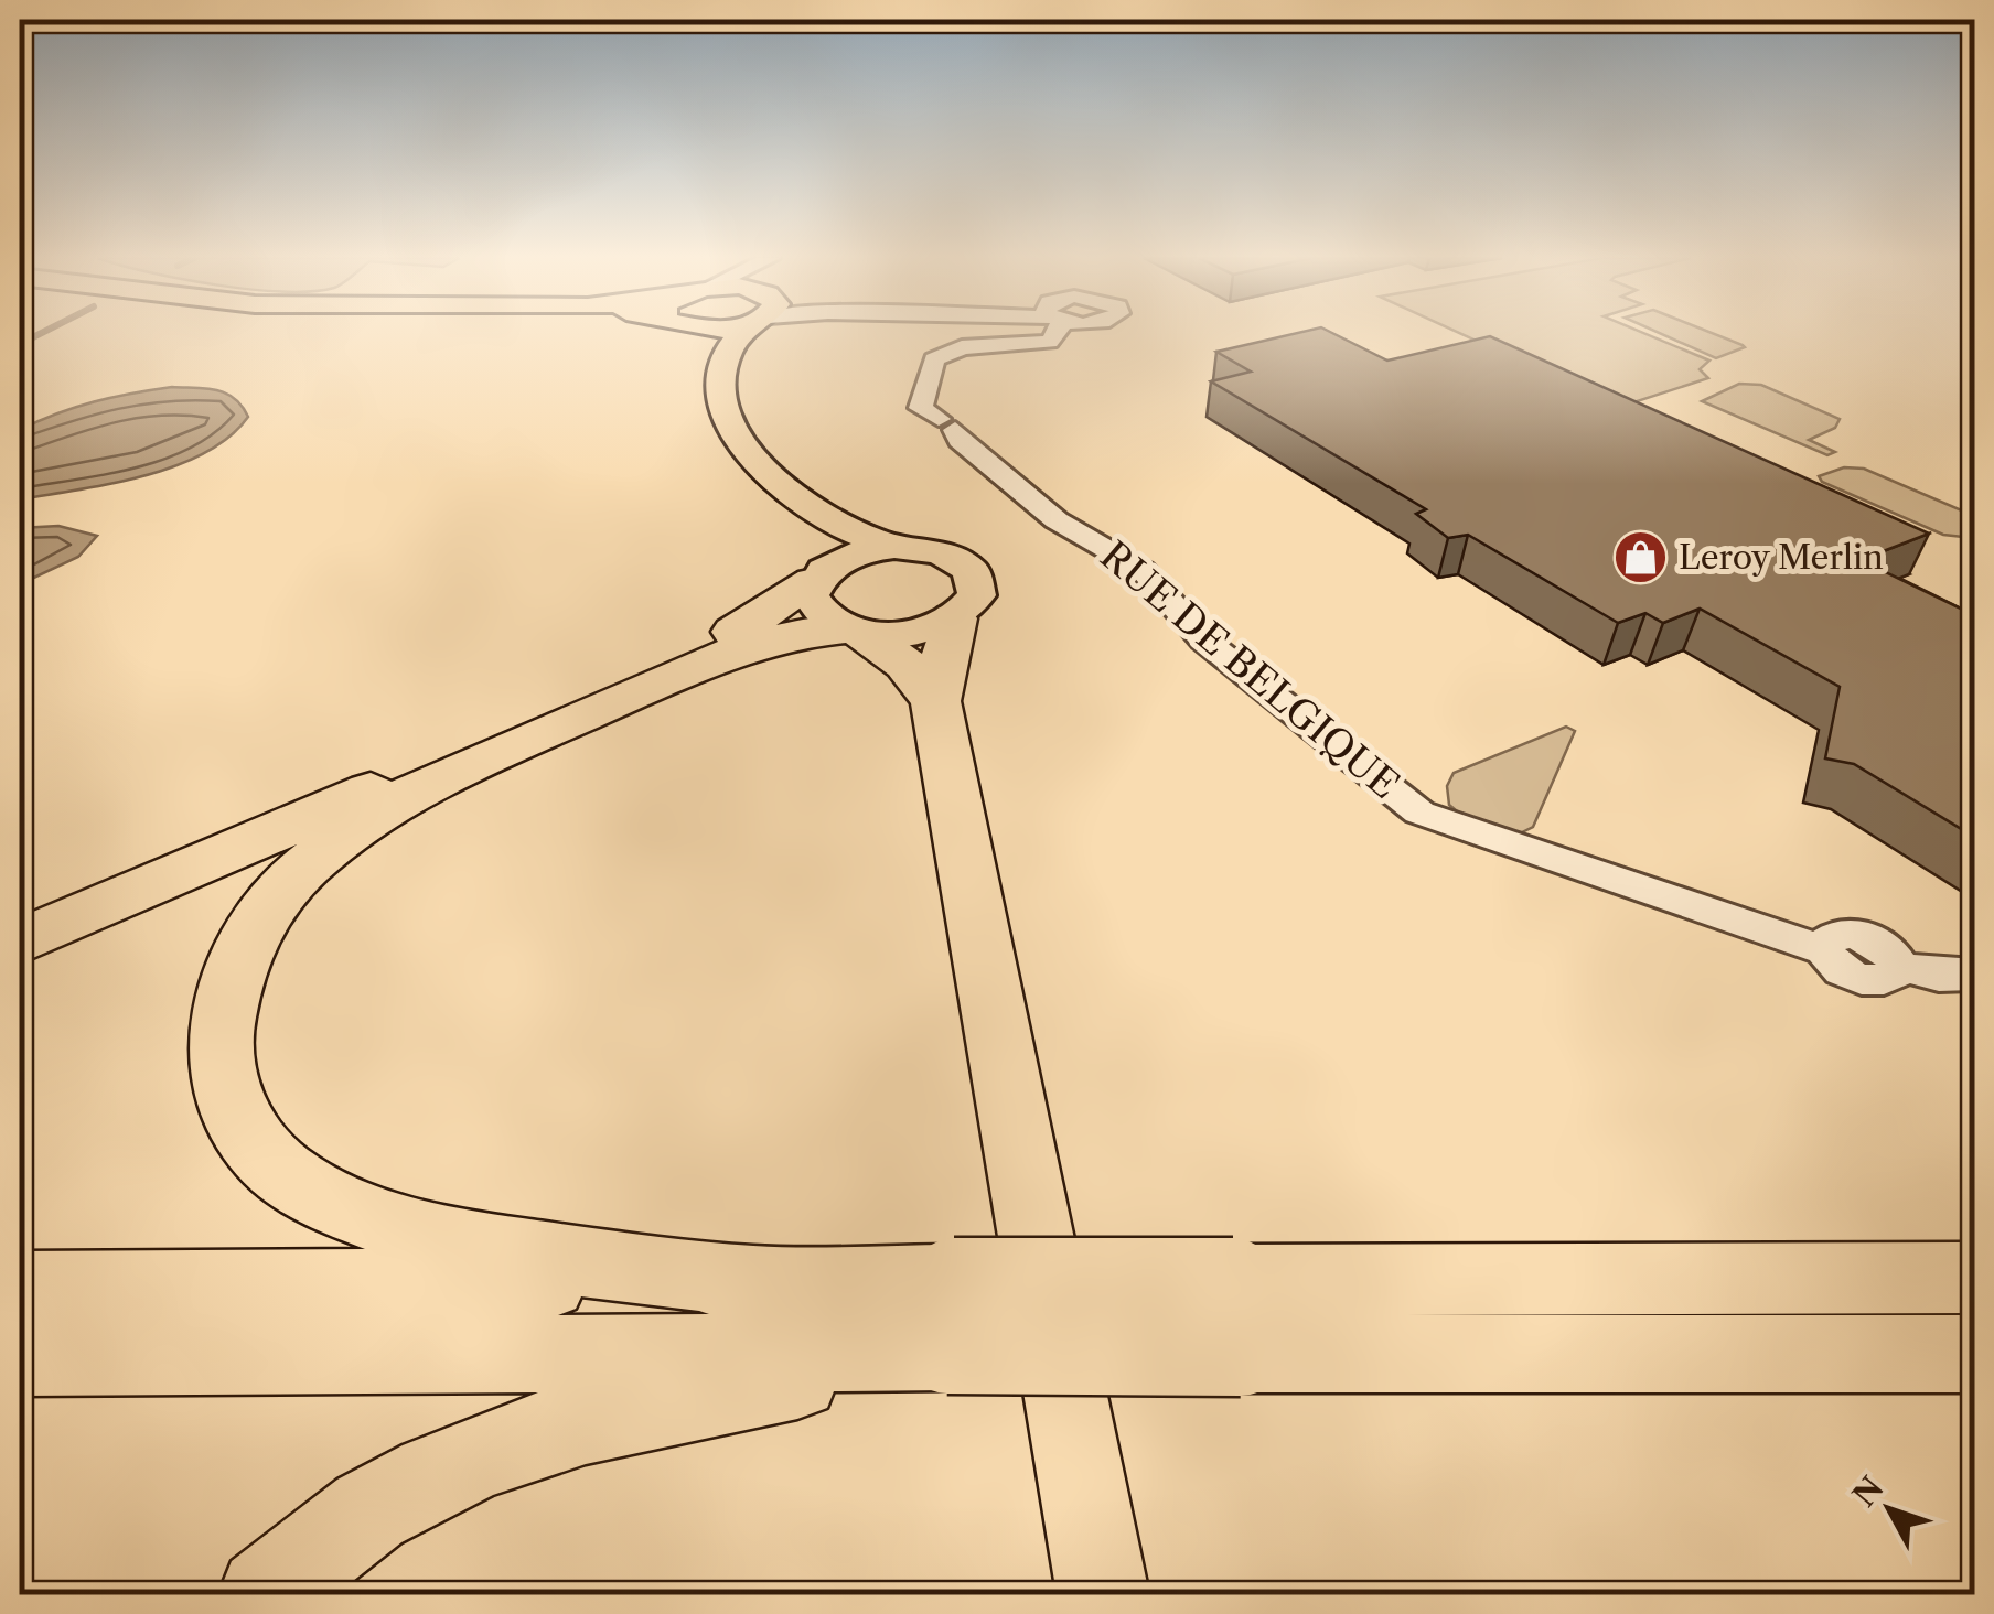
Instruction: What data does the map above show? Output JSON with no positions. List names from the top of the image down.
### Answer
{
  "streets": {
    "street": ["RUE DE BELGIQUE"]
  },
  "places": {
    "shop": ["Leroy Merlin"]
  },
  "north": "top left"
}
